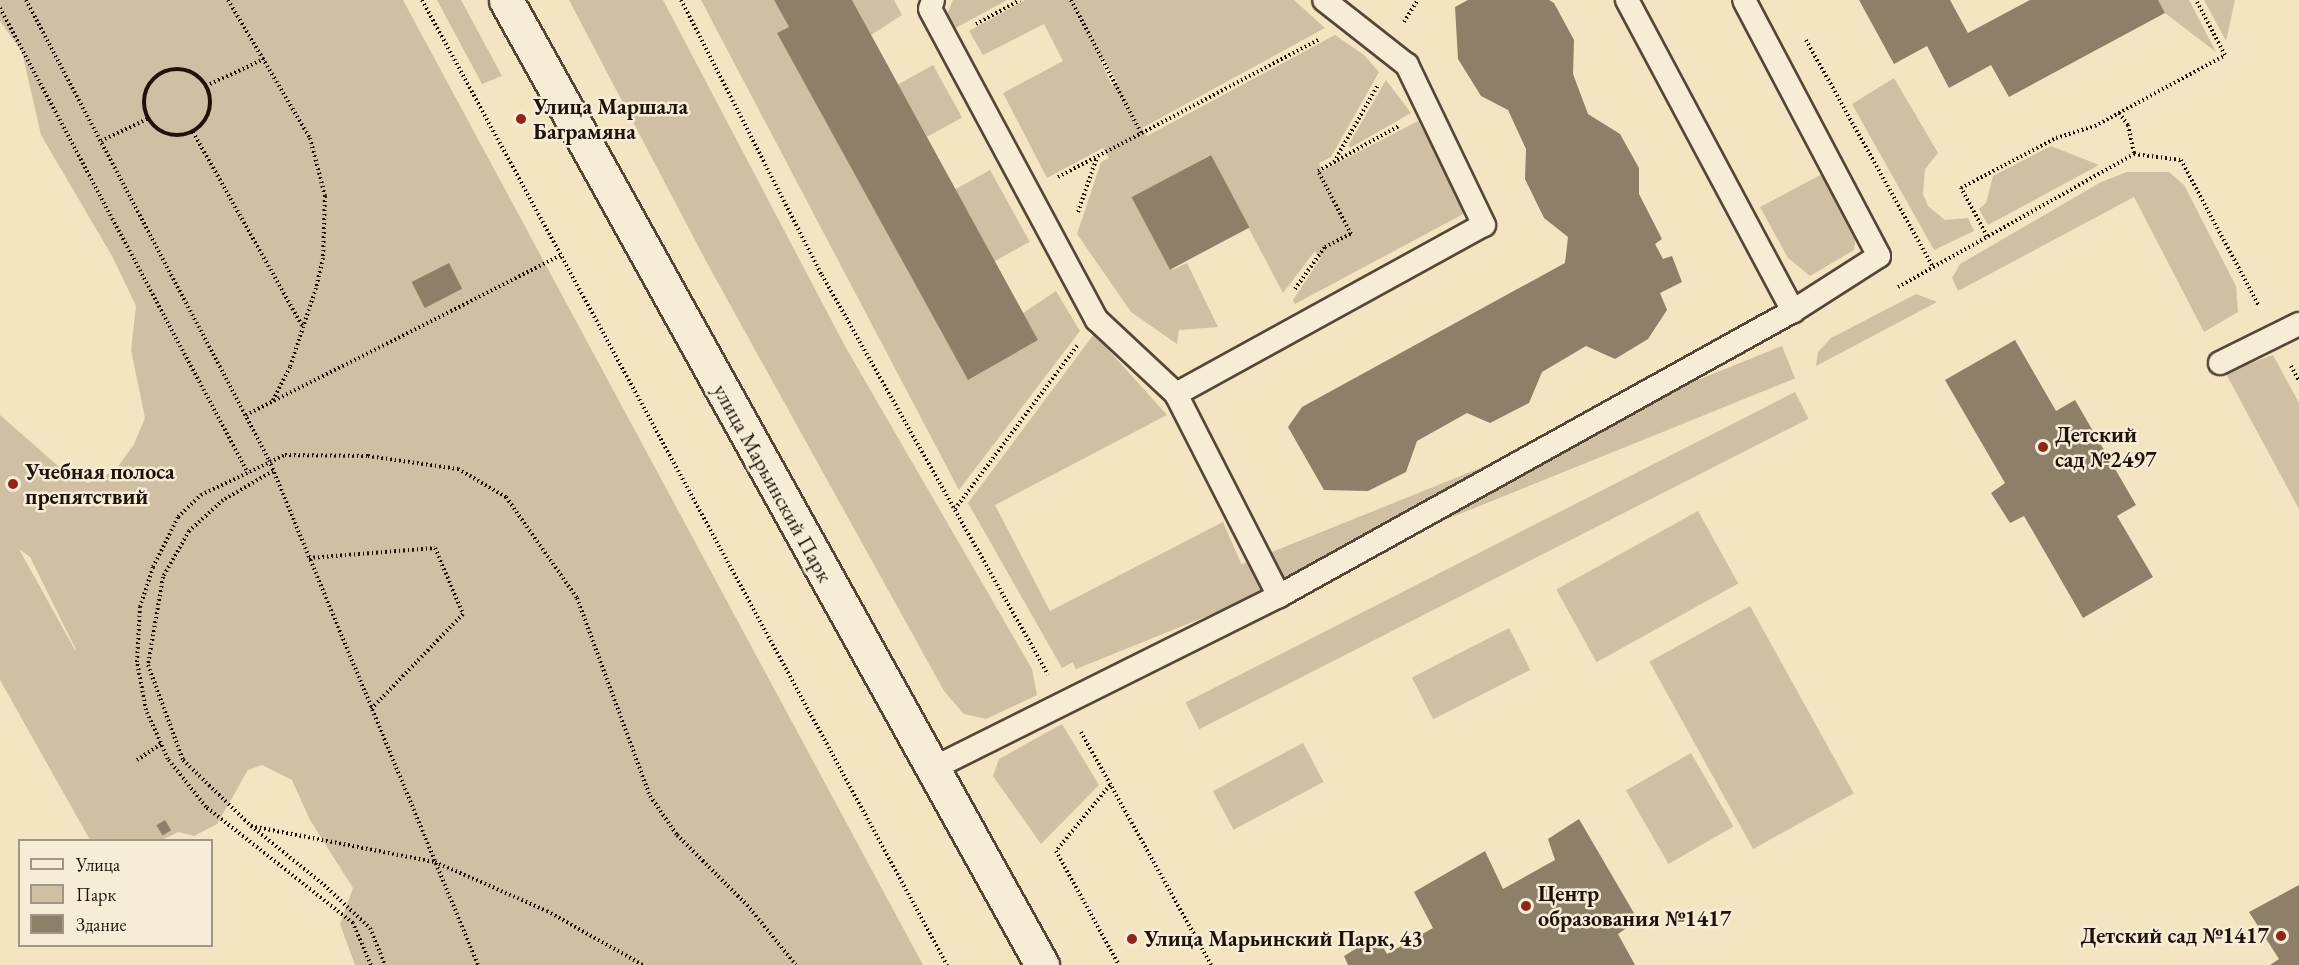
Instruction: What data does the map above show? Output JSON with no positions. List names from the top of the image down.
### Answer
{
  "streets": {
    "main road": ["улица Марьинский Парк"]
  },
  "places": [
    "Улица Маршала Баграмяна",
    "Детский сад №2497",
    "Учебная полоса препятствий",
    "Центр образования №1417",
    "Детский сад №1417",
    "Улица Марьинский Парк, 43"
  ],
  "legend": ["Улица", "Парк", "Здание"]
}
